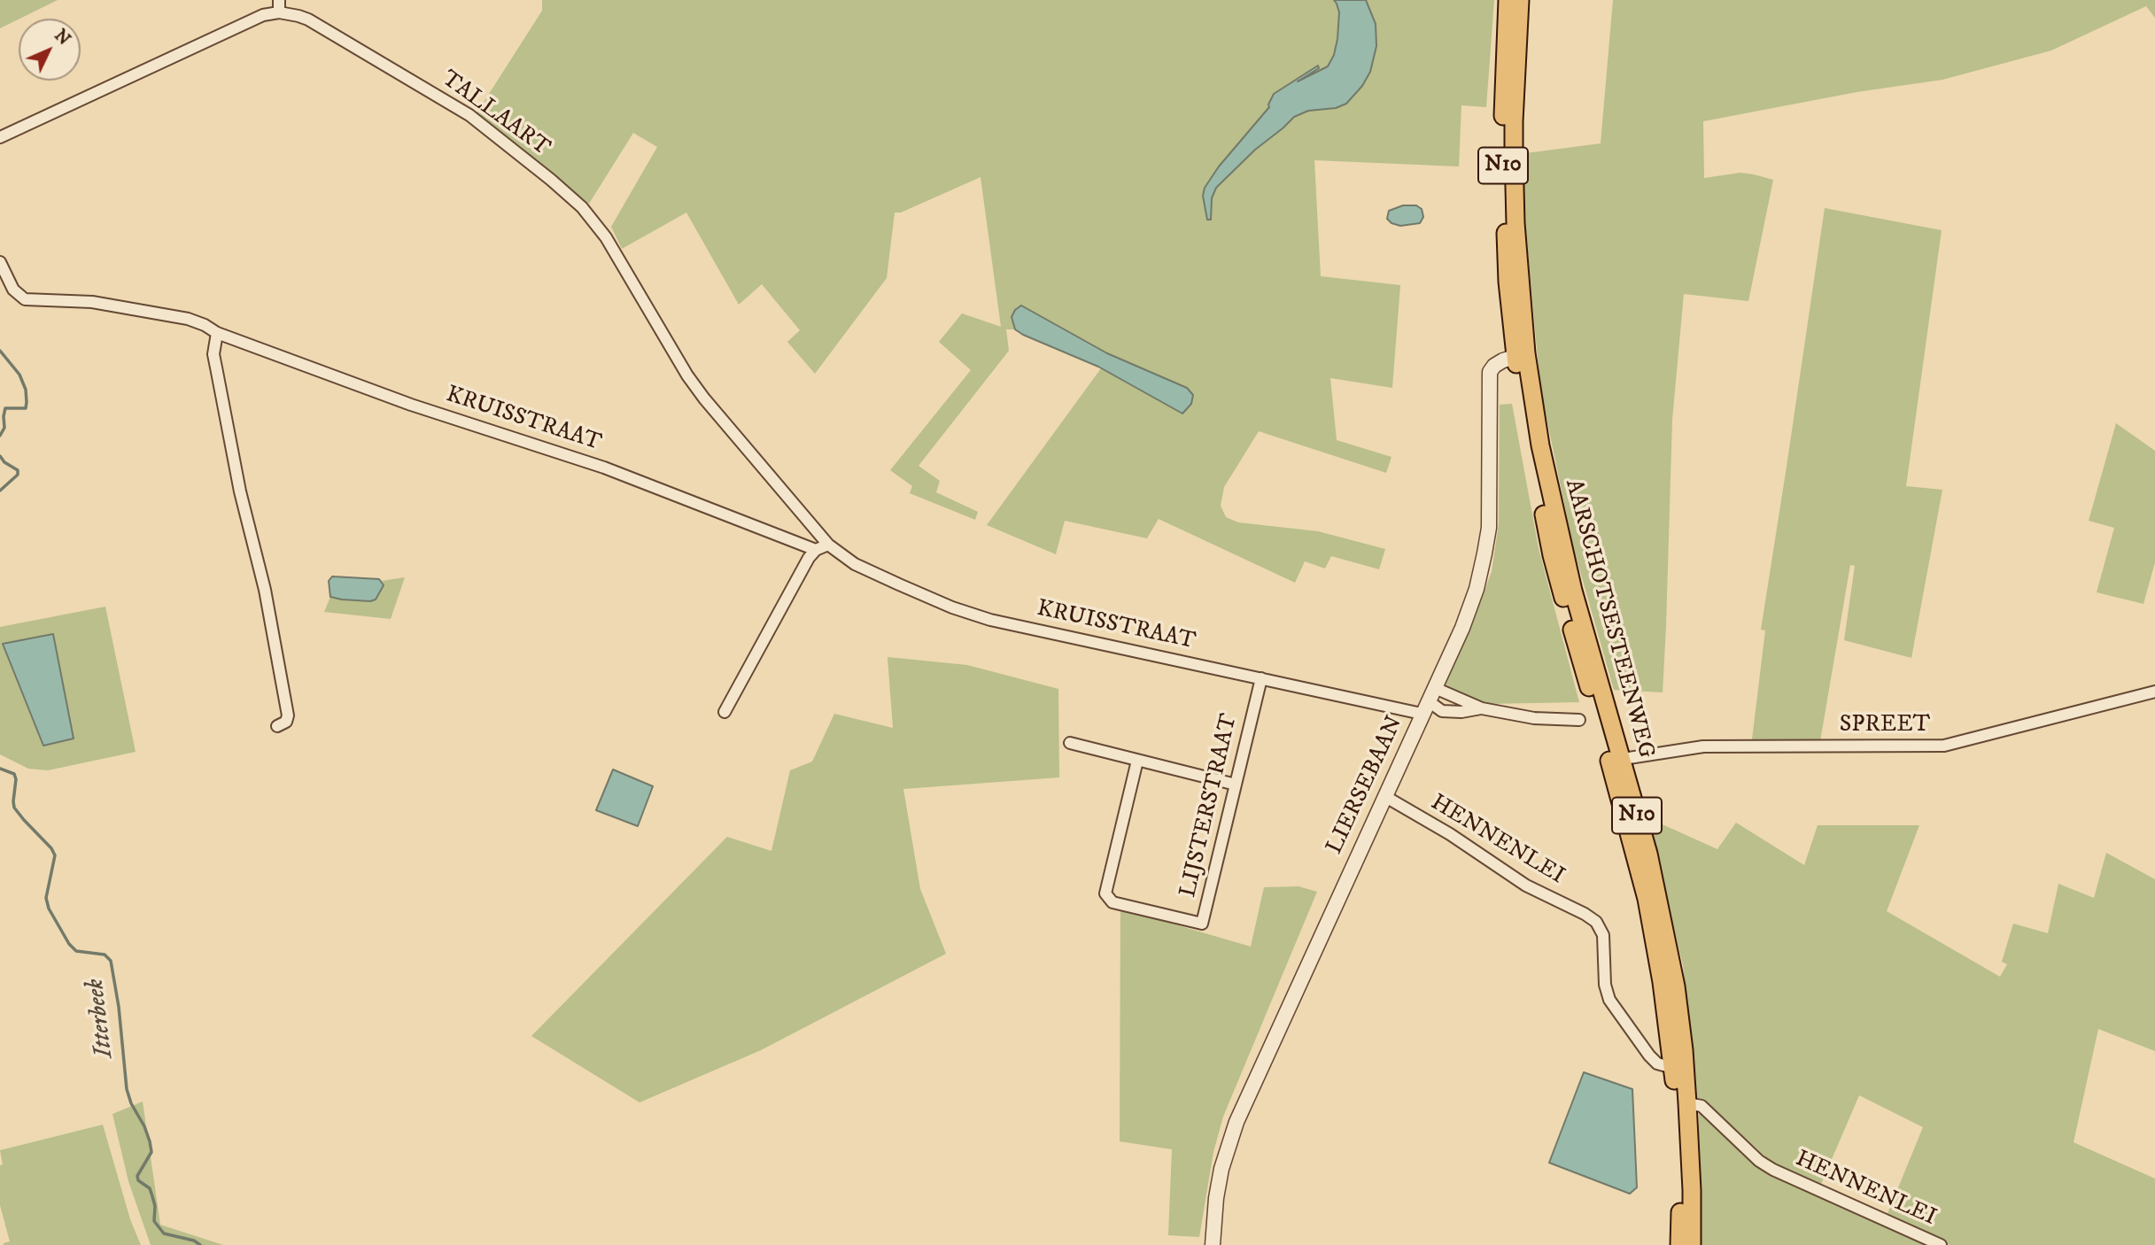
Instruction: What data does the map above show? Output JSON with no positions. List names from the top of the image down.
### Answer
{
  "streets": {
    "main road": ["N10", "AARSCHOTSESTEENWEG"],
    "street": [
      "TALLAART",
      "KRUISSTRAAT",
      "SPREET",
      "LIERSEBAAN",
      "LIJSTERSTRAAT",
      "HENNENLEI"
    ]
  },
  "crossings": [
    ["TALLAART", "KRUISSTRAAT"],
    ["KRUISSTRAAT", "LIERSEBAAN"],
    ["KRUISSTRAAT", "LIJSTERSTRAAT"],
    ["AARSCHOTSESTEENWEG", "SPREET"],
    ["AARSCHOTSESTEENWEG", "LIERSEBAAN"],
    ["AARSCHOTSESTEENWEG", "HENNENLEI"],
    ["LIERSEBAAN", "HENNENLEI"]
  ],
  "water": ["Itterbeek"],
  "north": "top right"
}
